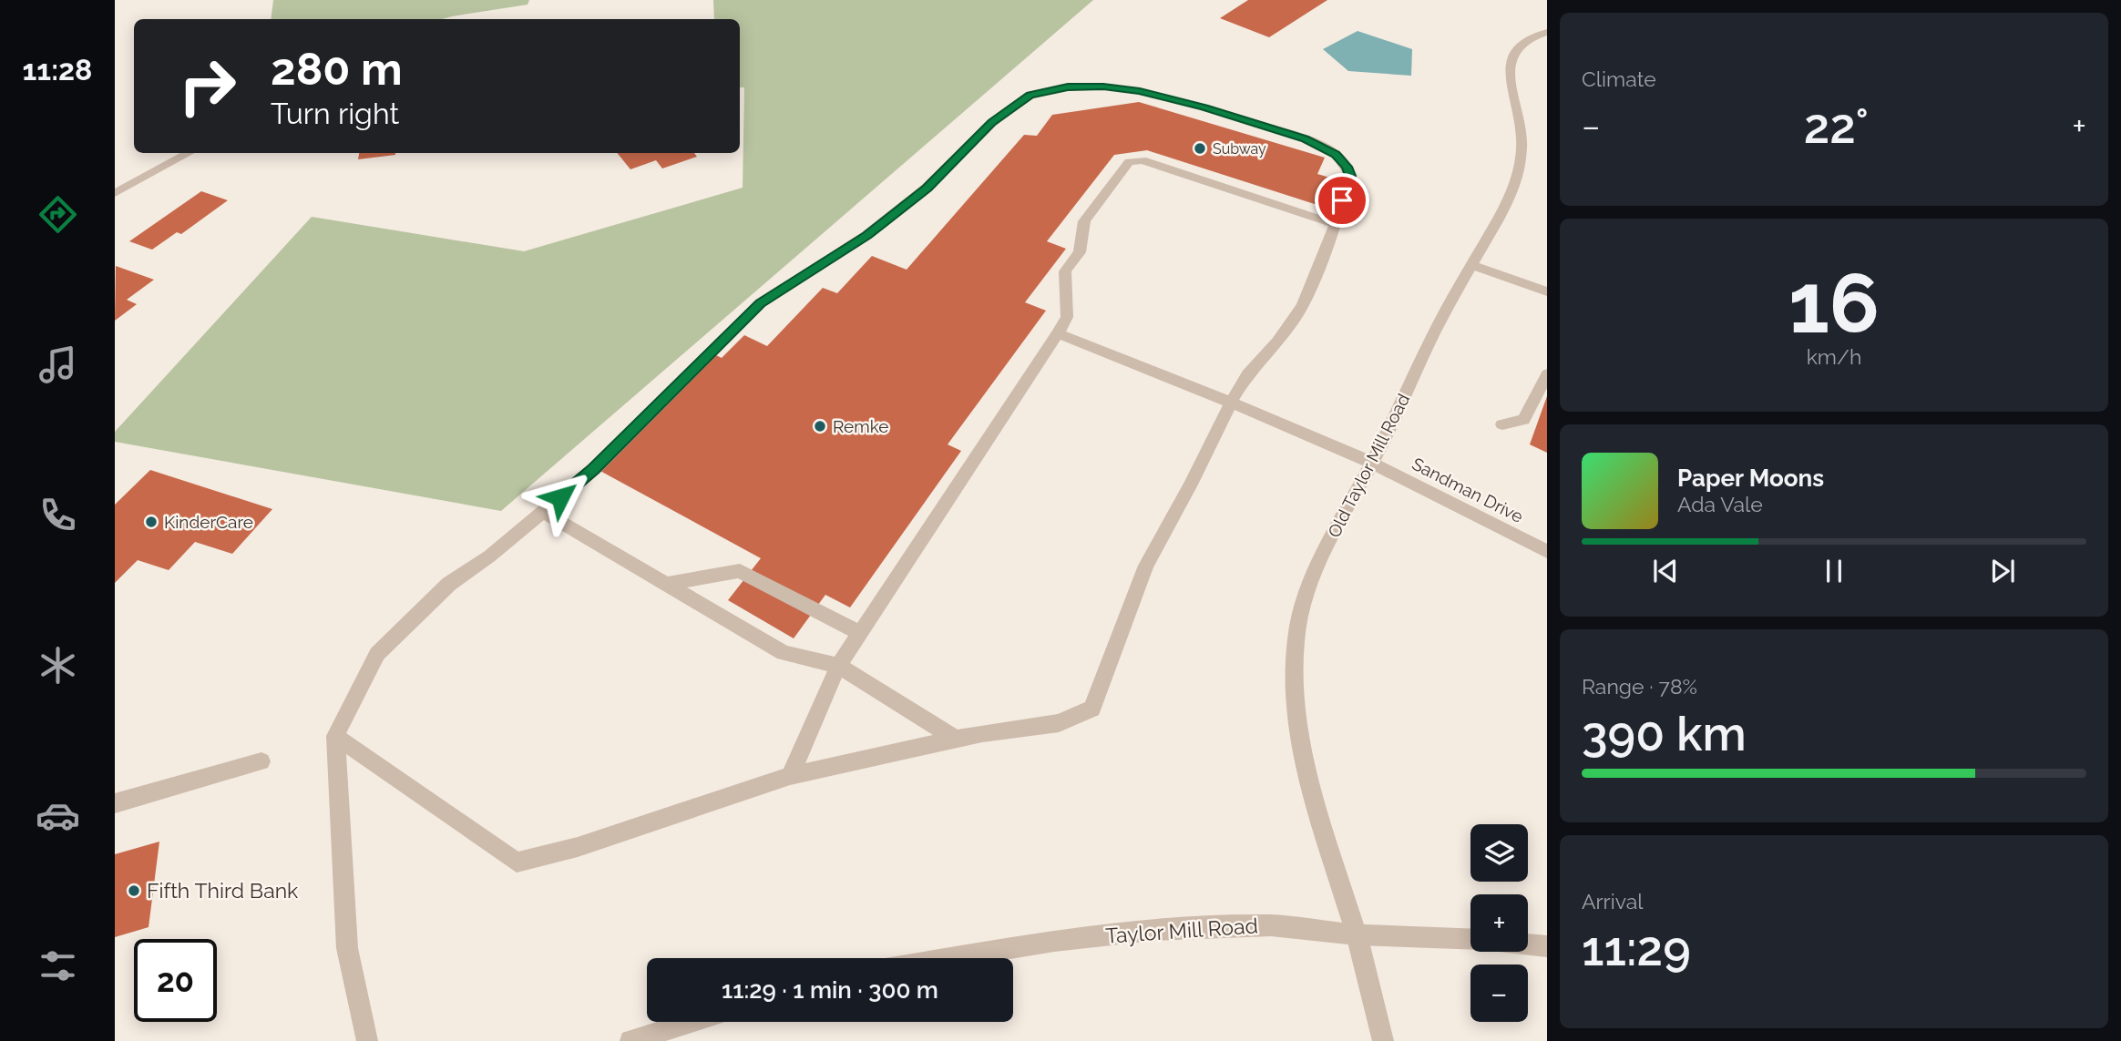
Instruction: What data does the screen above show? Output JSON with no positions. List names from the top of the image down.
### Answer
{
  "streets": {
    "street": ["Old Taylor Mill Road", "Sandman Drive", "Taylor Mill Road"]
  },
  "crossings": [
    ["Old Taylor Mill Road", "Sandman Drive"],
    ["Old Taylor Mill Road", "Taylor Mill Road"]
  ],
  "places": [
    "Subway",
    "Remke",
    "KinderCare",
    "Fifth Third Bank"
  ],
  "page": {
    "tabs": "11:28",
    "tile": [
      "Climate",
      ["16", "km/h"],
      ["Range · 78%", "390 km"],
      ["Arrival", "11:29"]
    ],
    "turn": ["280 m", "Turn right"],
    "heat": ["−", "22°", "+"],
    "song": ["Paper Moons", "Ada Vale"],
    "map_buttons": ["+", "−"],
    "limit": "20",
    "trip": "11:29 · 1 min · 300 m"
  }
}
